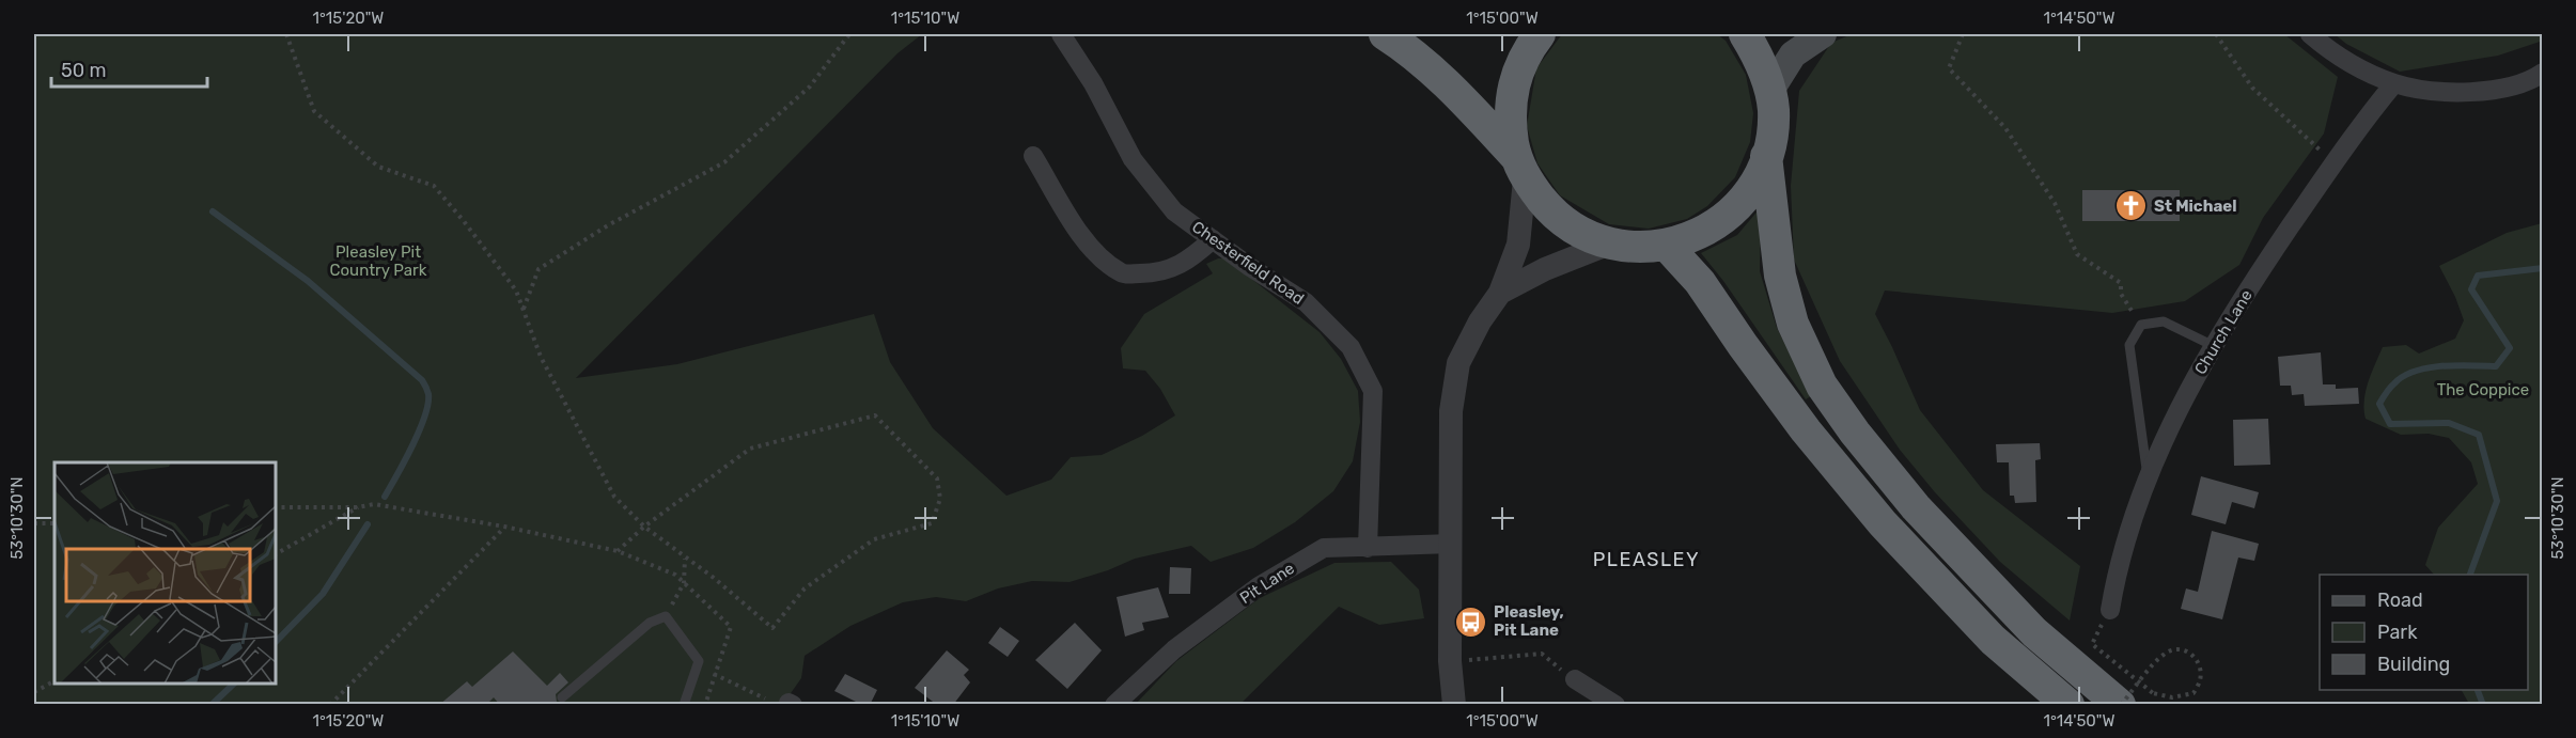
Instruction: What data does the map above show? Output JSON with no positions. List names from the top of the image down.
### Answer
{
  "streets": {
    "street": ["Chesterfield Road", "Church Lane", "Pit Lane"]
  },
  "crossings": [
    ["Chesterfield Road", "Pit Lane"]
  ],
  "districts": ["PLEASLEY"],
  "parks": ["Pleasley Pit Country Park", "The Coppice"],
  "places": {
    "church": ["St Michael"],
    "bus stop": ["Pleasley, Pit Lane"]
  },
  "legend": ["Road", "Park", "Building"],
  "scale_bar": "50 m",
  "coordinates": [
    "1°15'20\"W",
    "1°15'10\"W",
    "1°15'00\"W",
    "1°14'50\"W",
    "53°10'30\"N"
  ]
}
